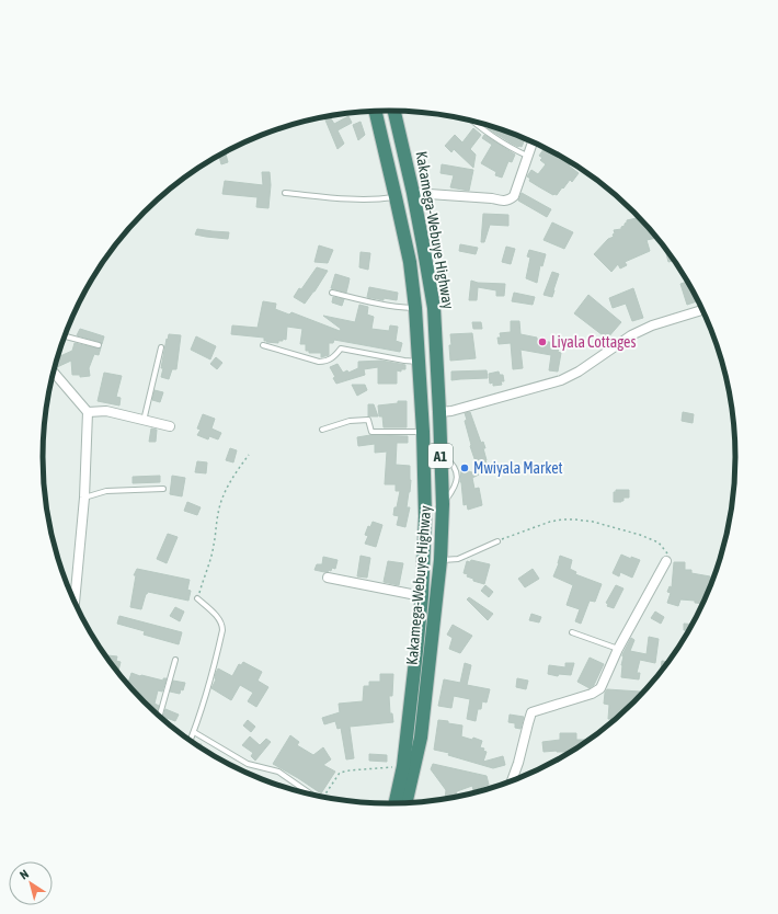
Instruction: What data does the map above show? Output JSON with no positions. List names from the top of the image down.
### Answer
{
  "streets": {
    "highway": ["Kakamega-Webuye Highway", "A1"]
  },
  "places": ["Liyala Cottages", "Mwiyala Market"],
  "north": "top left"
}
